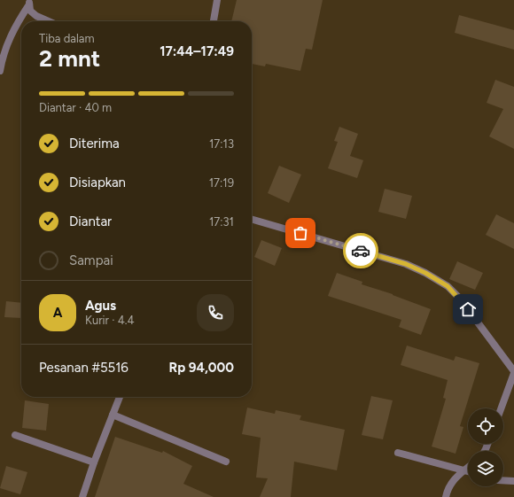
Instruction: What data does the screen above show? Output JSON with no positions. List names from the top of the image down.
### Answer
{
  "page": {
    "heading": ["2 mnt", "Tiba dalam", "17:44–17:49"],
    "panel": [
      "Agus",
      "Kurir · 4.4",
      "Pesanan #5516",
      "Rp 94,000"
    ],
    "bar": "Diantar · 40 m",
    "list": [
      ["Diterima", "17:13"],
      ["Disiapkan", "17:19"],
      ["Diantar", "17:31"],
      "Sampai"
    ],
    "round": "A"
  }
}
